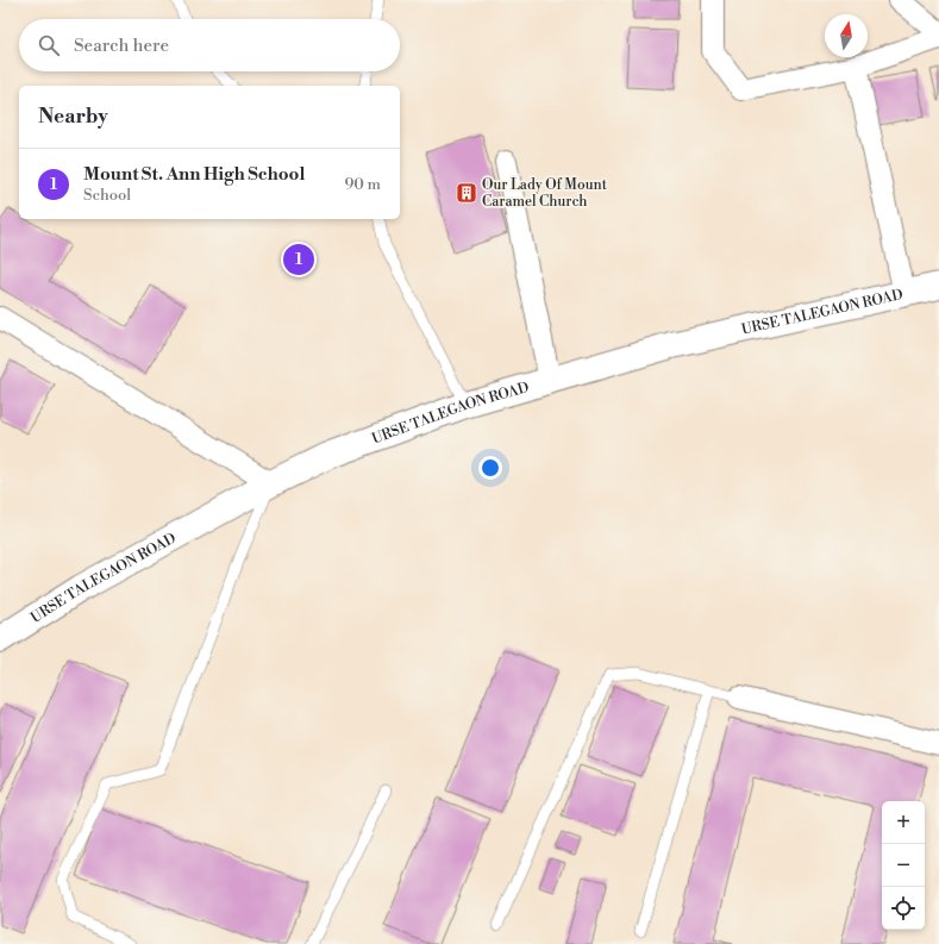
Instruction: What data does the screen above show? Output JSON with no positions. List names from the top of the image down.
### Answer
{
  "streets": {
    "highway": ["URSE TALEGAON ROAD"]
  },
  "places": {
    "building": ["Our Lady Of Mount Caramel Church"]
  },
  "north": "top",
  "page": {
    "search": "Search here",
    "heading": "Nearby",
    "list": [
      {
        "mark": "1",
        "name": "Mount St. Ann High School",
        "note": "School",
        "value": "90 m"
      }
    ],
    "pins": "1",
    "map_buttons": ["+", "−"]
  }
}
